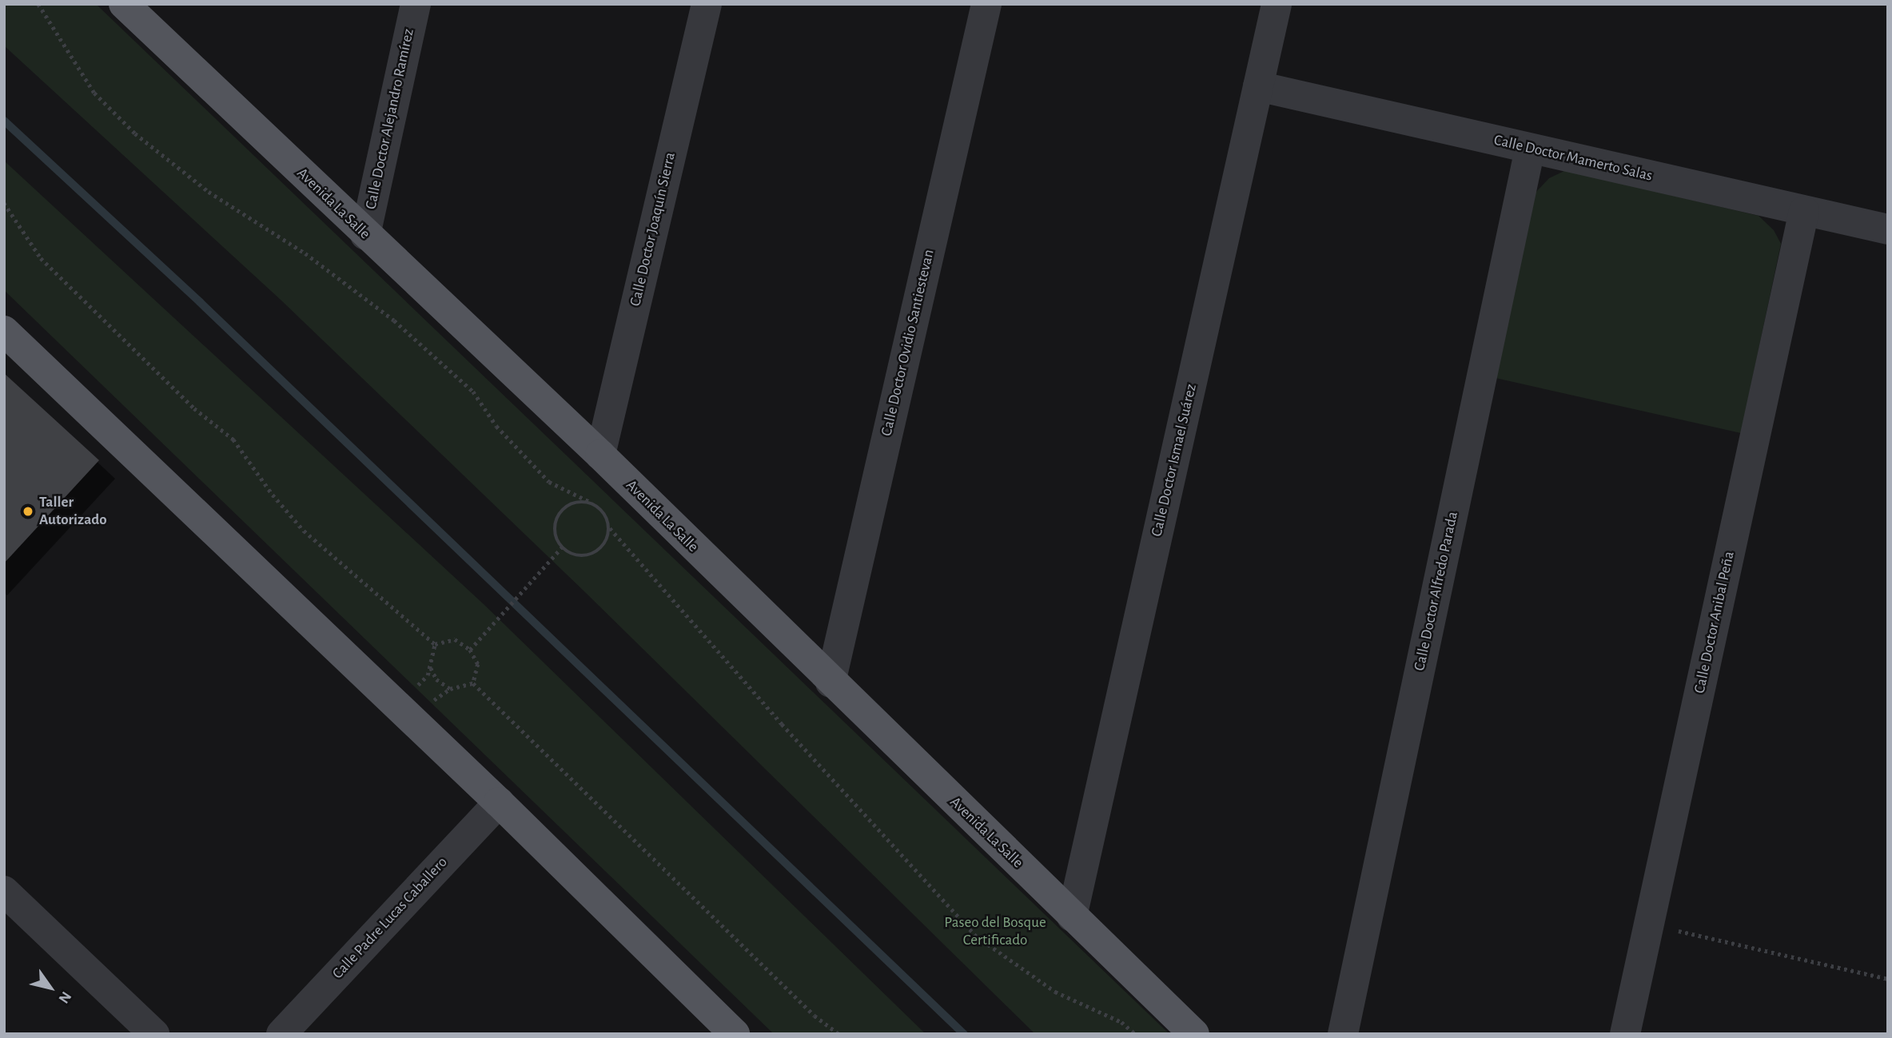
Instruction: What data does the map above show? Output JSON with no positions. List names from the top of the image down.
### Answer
{
  "streets": {
    "main road": ["Avenida La Salle"],
    "street": [
      "Calle Doctor Alejandro Ramírez",
      "Calle Doctor Mamerto Salas",
      "Calle Doctor Joaquín Sierra",
      "Calle Doctor Ovidio Santiestevan",
      "Calle Doctor Ismael Suárez",
      "Calle Doctor Alfredo Parada",
      "Calle Doctor Anibal Peña",
      "Calle Padre Lucas Caballero"
    ]
  },
  "crossings": [
    ["Calle Doctor Alejandro Ramírez", "Avenida La Salle"],
    ["Calle Doctor Mamerto Salas", "Calle Doctor Ismael Suárez"],
    ["Calle Doctor Mamerto Salas", "Calle Doctor Alfredo Parada"],
    ["Calle Doctor Mamerto Salas", "Calle Doctor Anibal Peña"],
    ["Avenida La Salle", "Calle Doctor Joaquín Sierra"],
    ["Avenida La Salle", "Calle Doctor Ovidio Santiestevan"],
    ["Avenida La Salle", "Calle Doctor Ismael Suárez"]
  ],
  "parks": ["Paseo del Bosque Certificado"],
  "places": ["Taller Autorizado"],
  "north": "bottom right"
}
